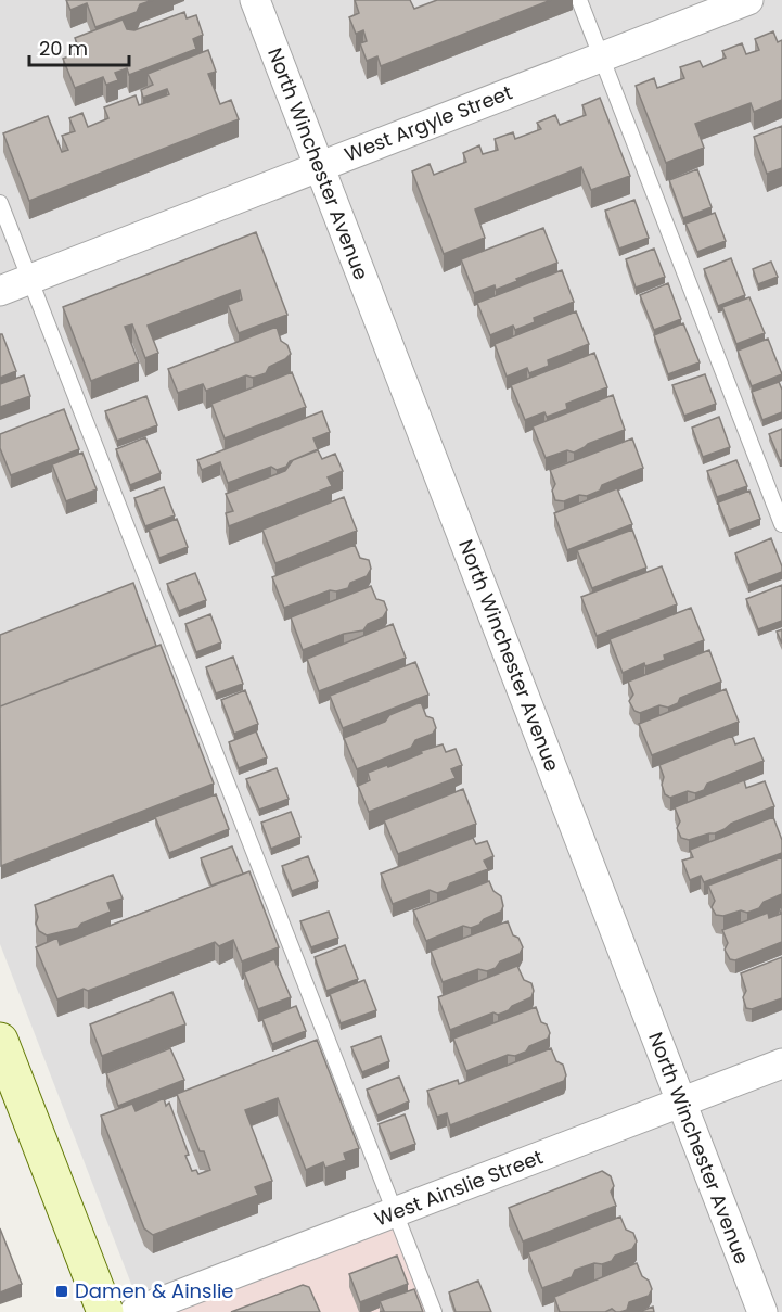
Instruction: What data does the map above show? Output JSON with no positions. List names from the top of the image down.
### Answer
{
  "streets": {
    "street": ["West Argyle Street", "North Winchester Avenue", "West Ainslie Street"]
  },
  "crossings": [
    ["West Argyle Street", "North Winchester Avenue"],
    ["North Winchester Avenue", "West Ainslie Street"]
  ],
  "places": {
    "transit": ["Damen & Ainslie"]
  },
  "scale_bar": "20 m"
}
